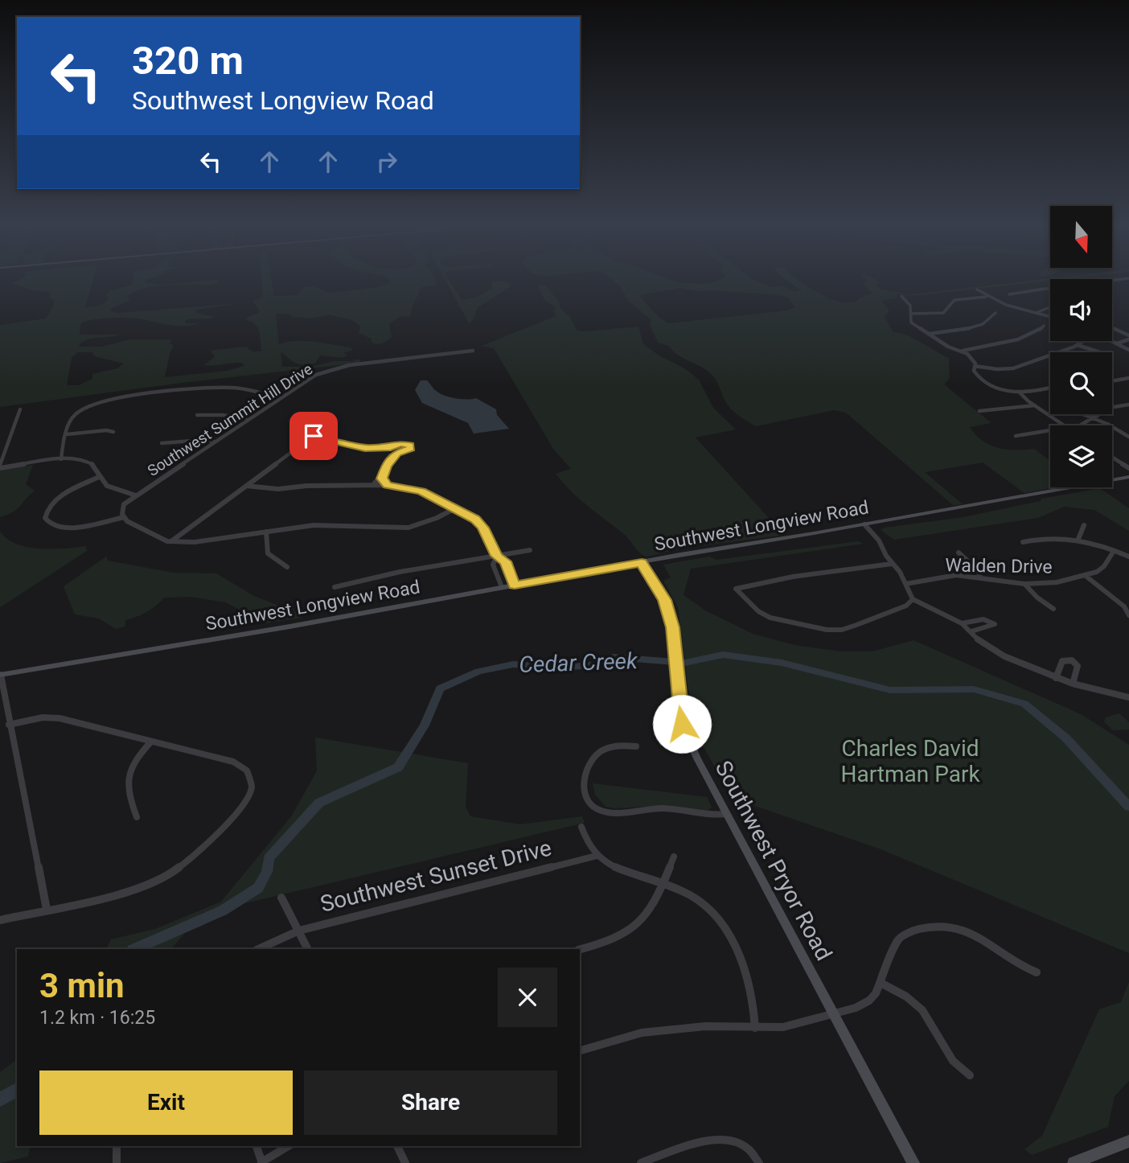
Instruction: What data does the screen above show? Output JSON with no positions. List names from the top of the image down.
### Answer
{
  "streets": {
    "main road": ["Southwest Longview Road", "Southwest Pryor Road"],
    "street": ["Southwest Summit Hill Drive", "Walden Drive", "Southwest Sunset Drive"]
  },
  "crossings": [
    ["Southwest Longview Road", "Southwest Pryor Road"]
  ],
  "water": ["Cedar Creek"],
  "parks": ["Charles David Hartman Park"],
  "north": "bottom",
  "page": {
    "turn": ["320 m", "Southwest Longview Road"],
    "heading": ["3 min", "1.2 km · 16:25"],
    "buttons": ["Exit", "Share"]
  }
}
